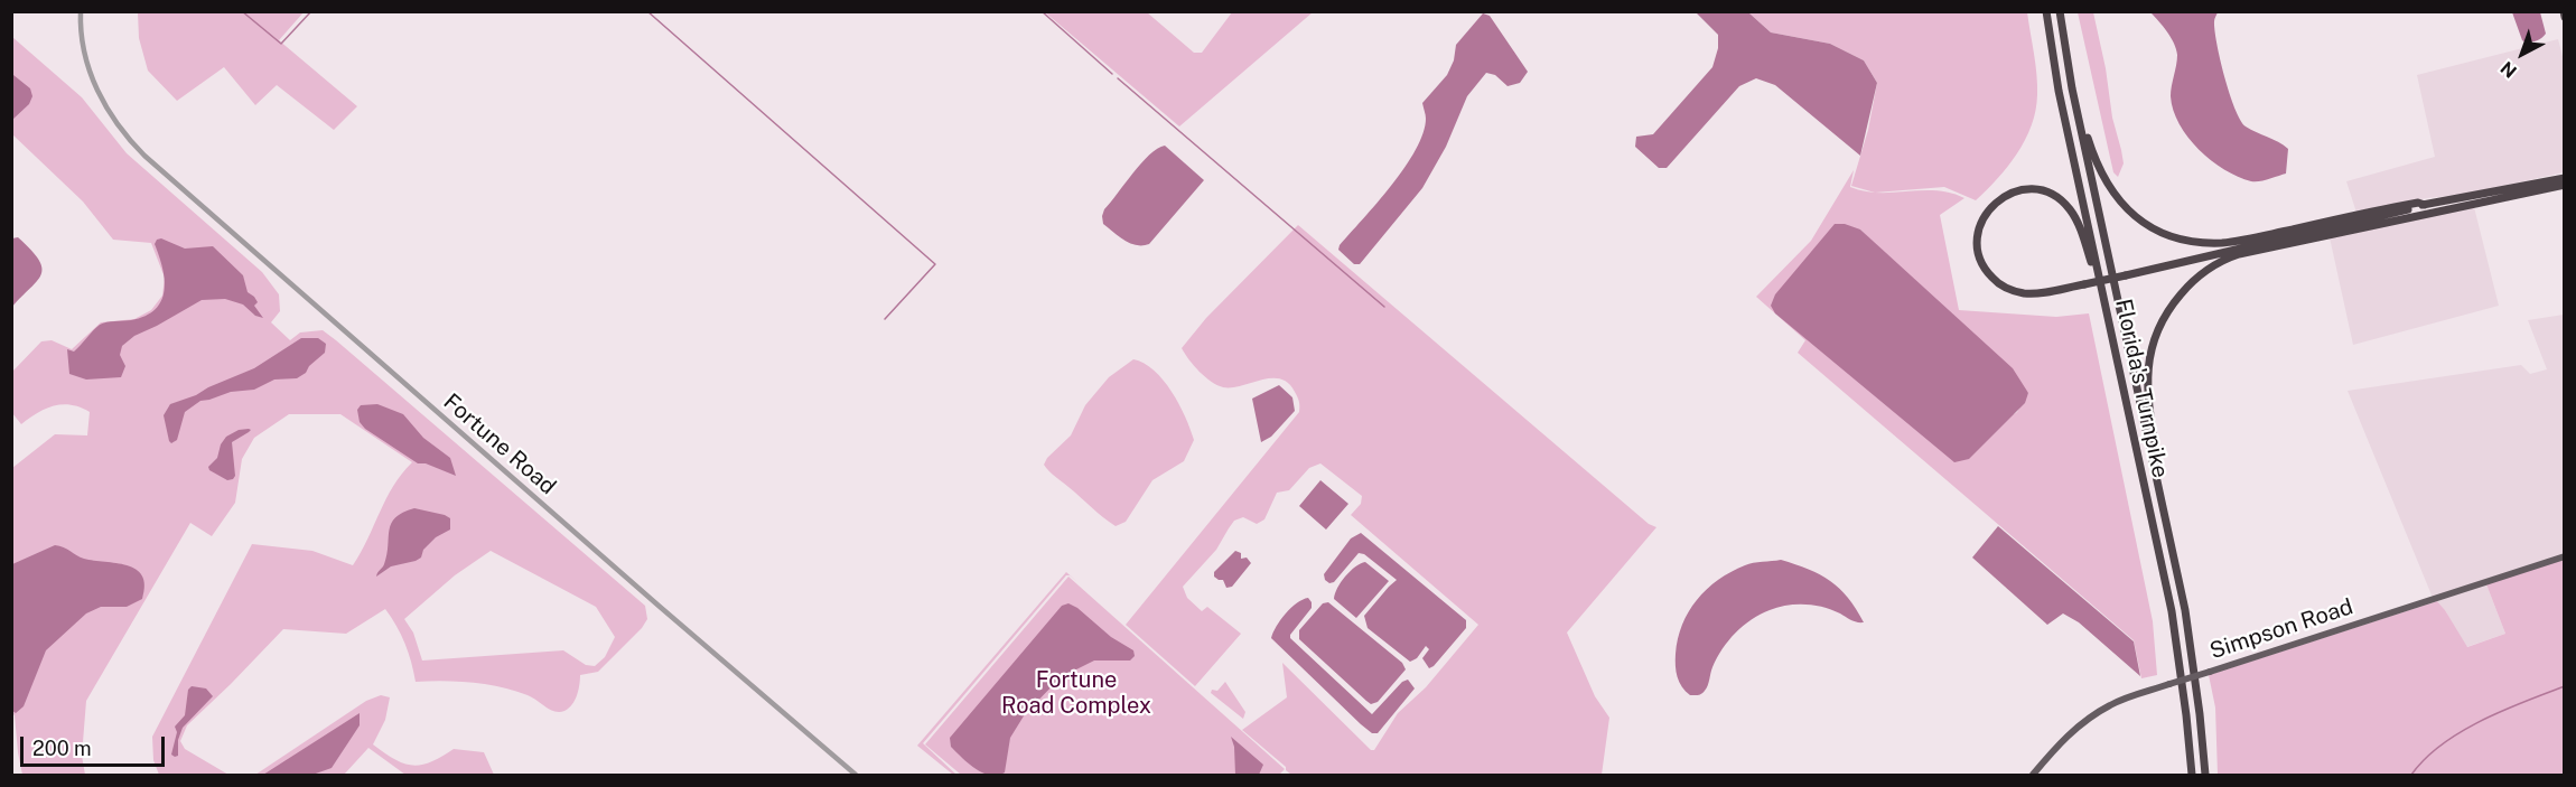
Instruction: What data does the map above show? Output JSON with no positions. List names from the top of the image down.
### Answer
{
  "streets": {
    "highway": ["Florida's Turnpike"],
    "main road": ["Simpson Road"],
    "street": ["Fortune Road"]
  },
  "parks": ["Fortune Road Complex"],
  "scale_bar": "200 m",
  "north": "bottom left"
}
